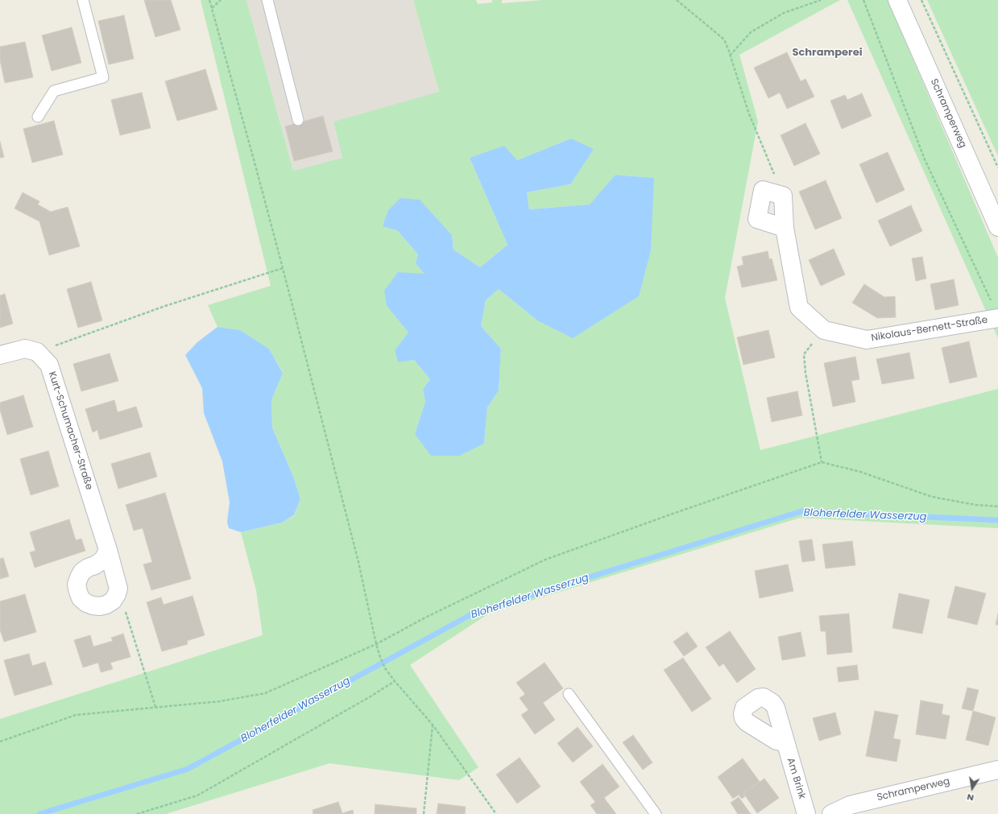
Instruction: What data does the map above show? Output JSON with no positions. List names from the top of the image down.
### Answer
{
  "streets": {
    "street": [
      "Schramperweg",
      "Nikolaus-Bernett-Straße",
      "Kurt-Schumacher-Straße",
      "Am Brink"
    ]
  },
  "districts": ["Schramperei"],
  "water": ["Bloherfelder Wasserzug"],
  "north": "bottom"
}
